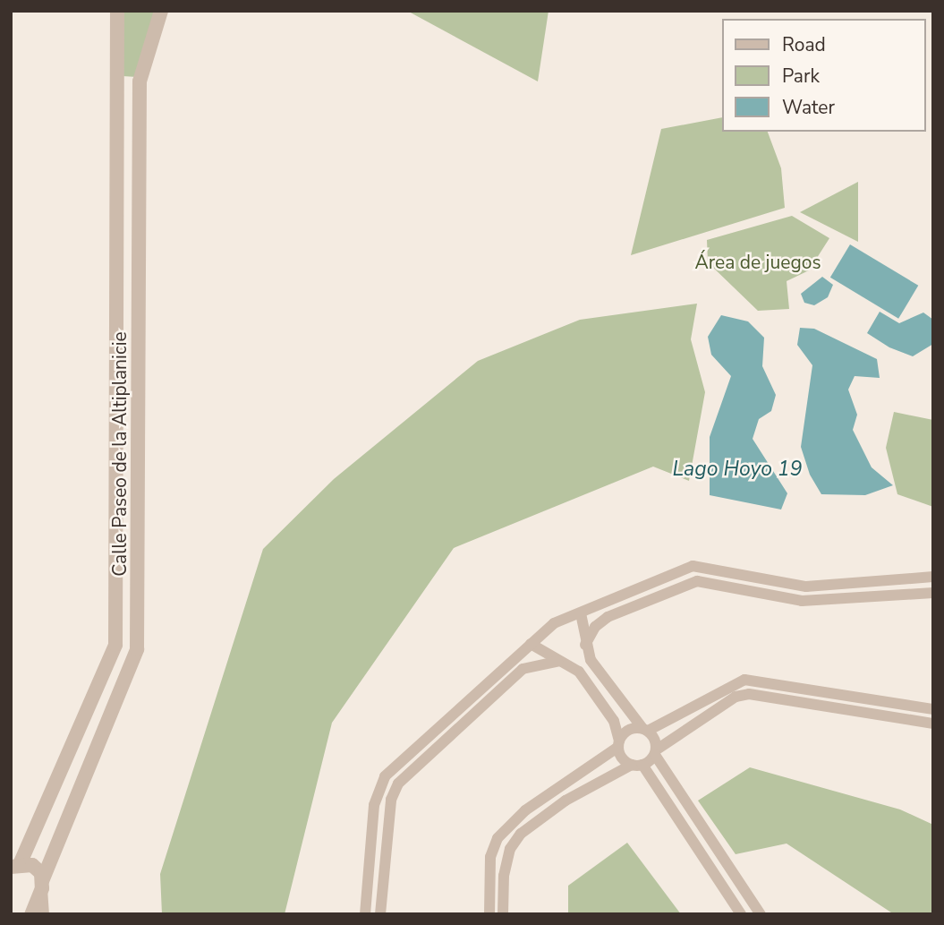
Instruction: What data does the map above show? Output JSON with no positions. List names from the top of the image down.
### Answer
{
  "streets": {
    "street": ["Calle Paseo de la Altiplanicie"]
  },
  "water": ["Lago Hoyo 19"],
  "parks": ["Área de juegos"],
  "legend": ["Road", "Park", "Water"]
}
